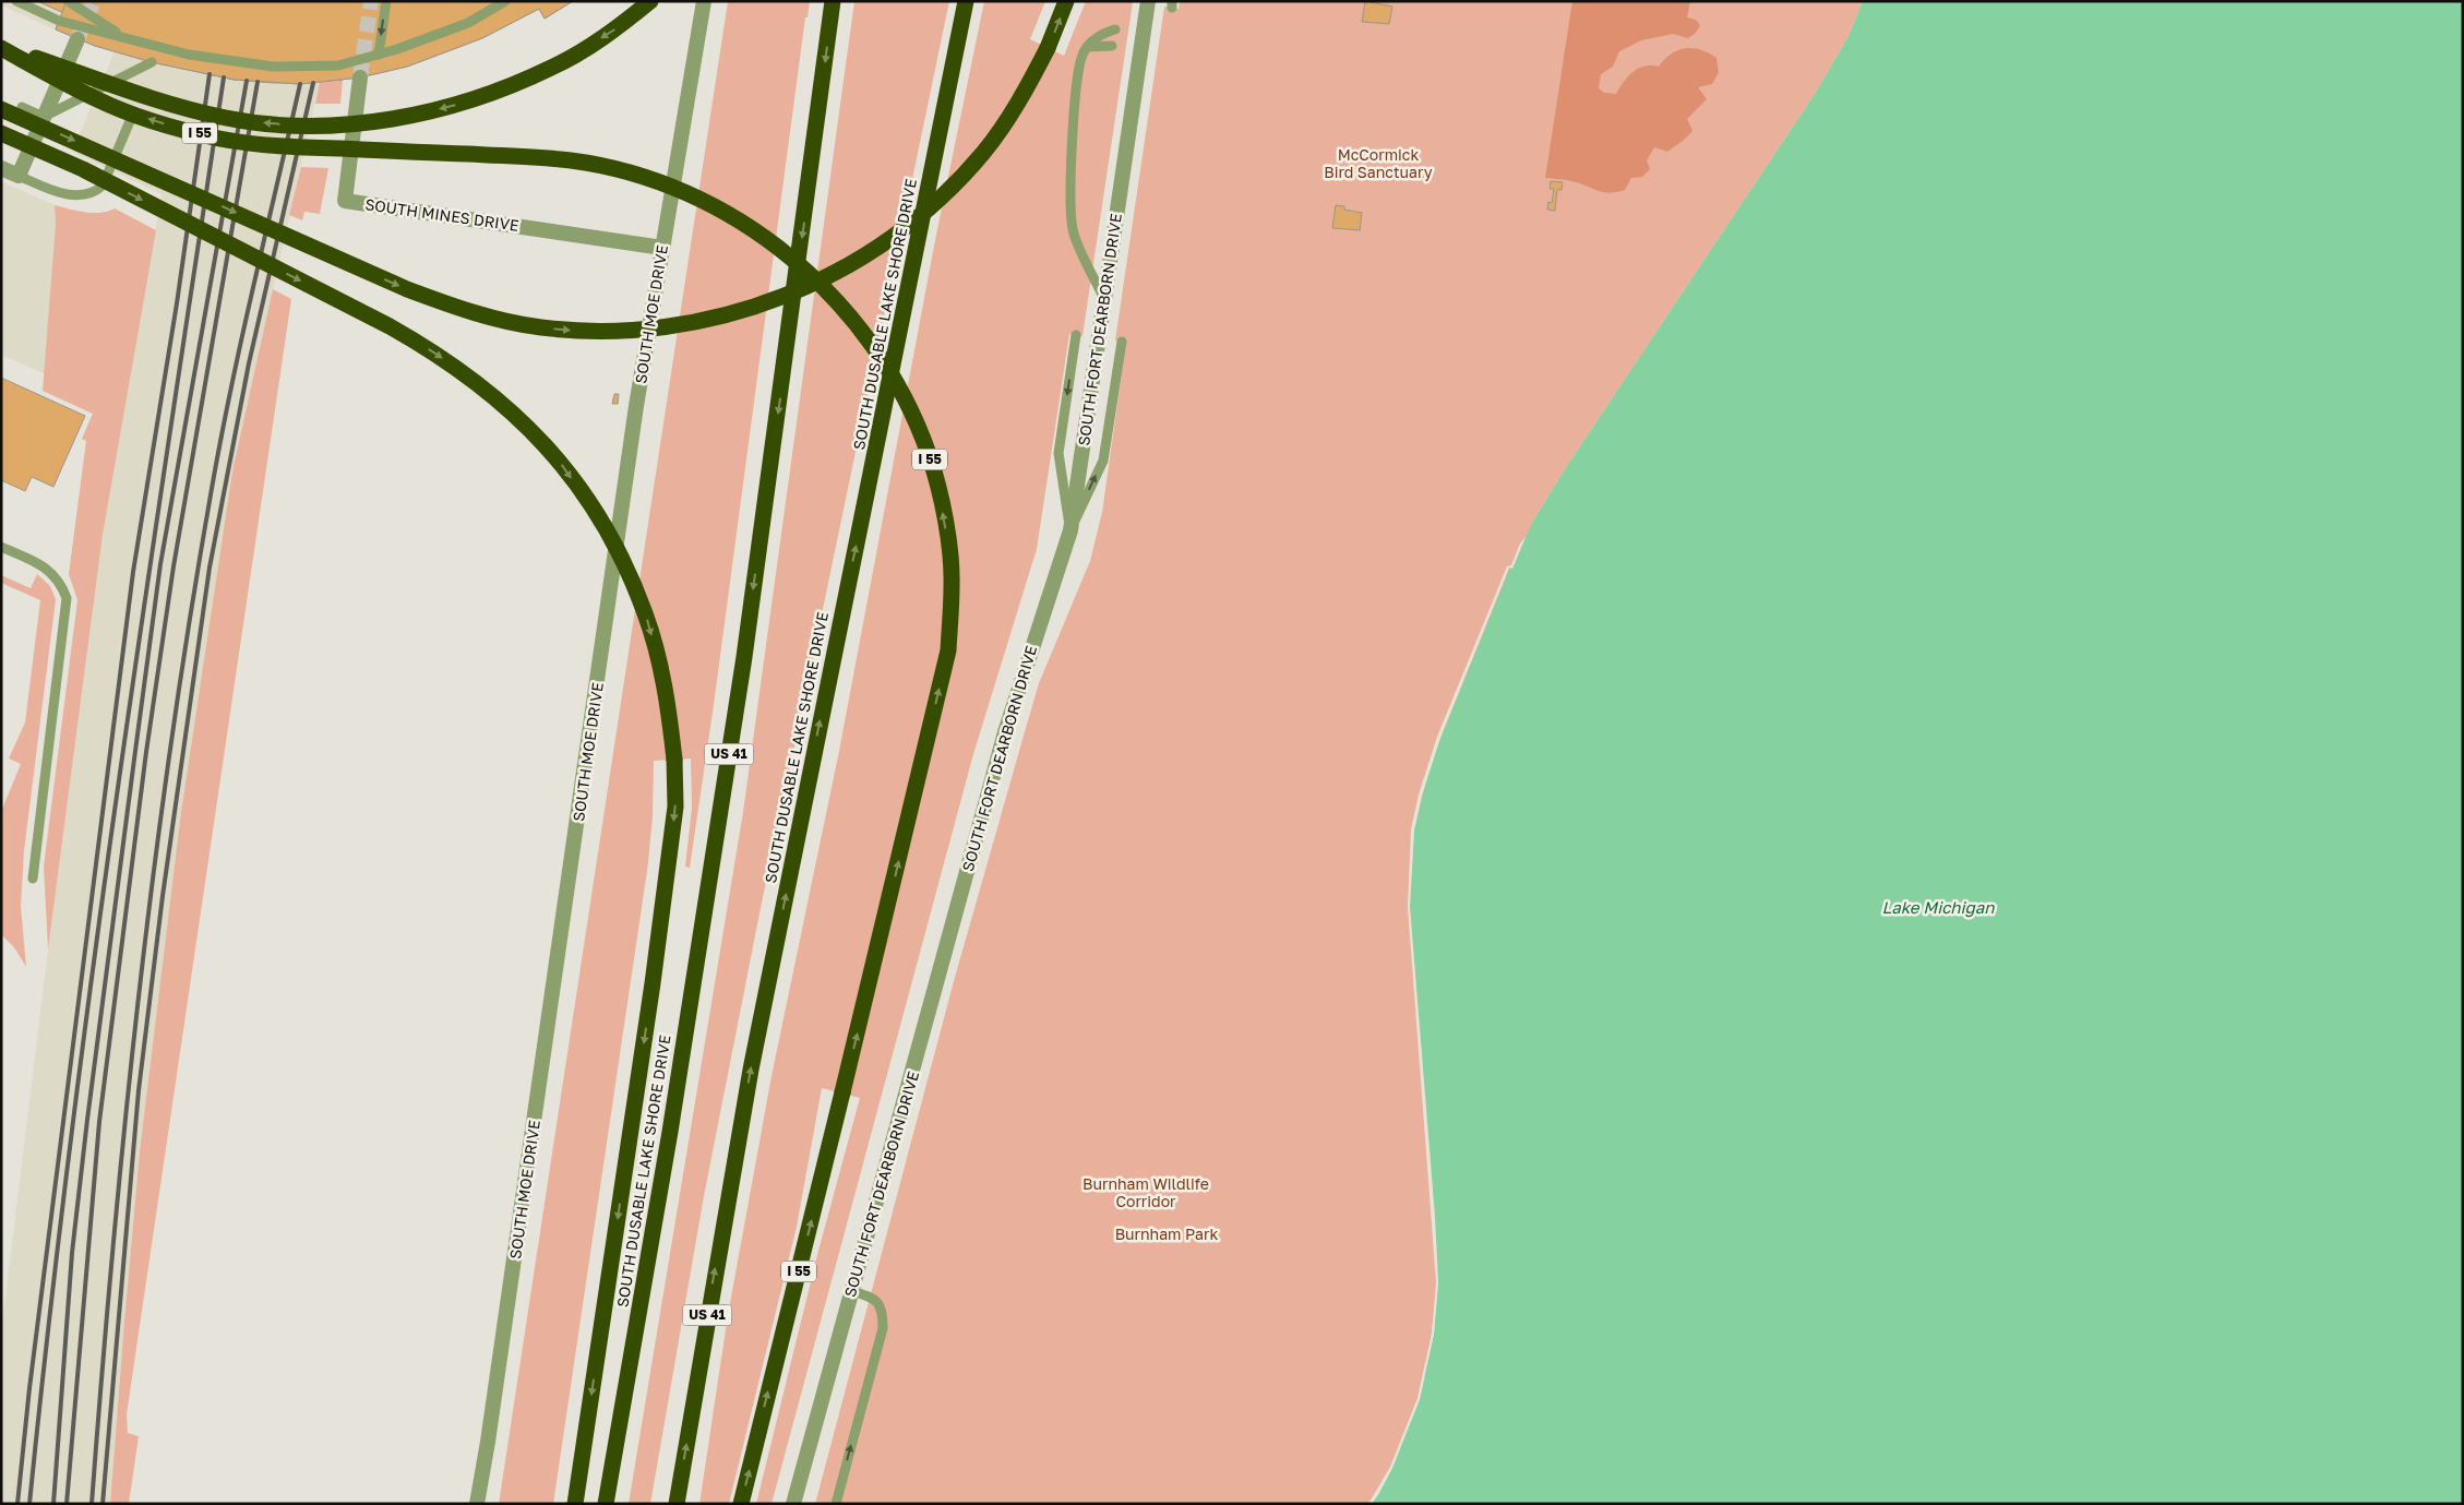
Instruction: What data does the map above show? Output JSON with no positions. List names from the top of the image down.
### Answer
{
  "streets": {
    "highway": ["I 55", "SOUTH DUSABLE LAKE SHORE DRIVE", "US 41"],
    "street": ["SOUTH MINES DRIVE", "SOUTH MOE DRIVE", "SOUTH FORT DEARBORN DRIVE"]
  },
  "crossings": [
    ["SOUTH MINES DRIVE", "SOUTH MOE DRIVE"]
  ],
  "water": ["Lake Michigan"],
  "parks": ["McCormick Bird Sanctuary", "Burnham Wildlife Corridor", "Burnham Park"]
}
